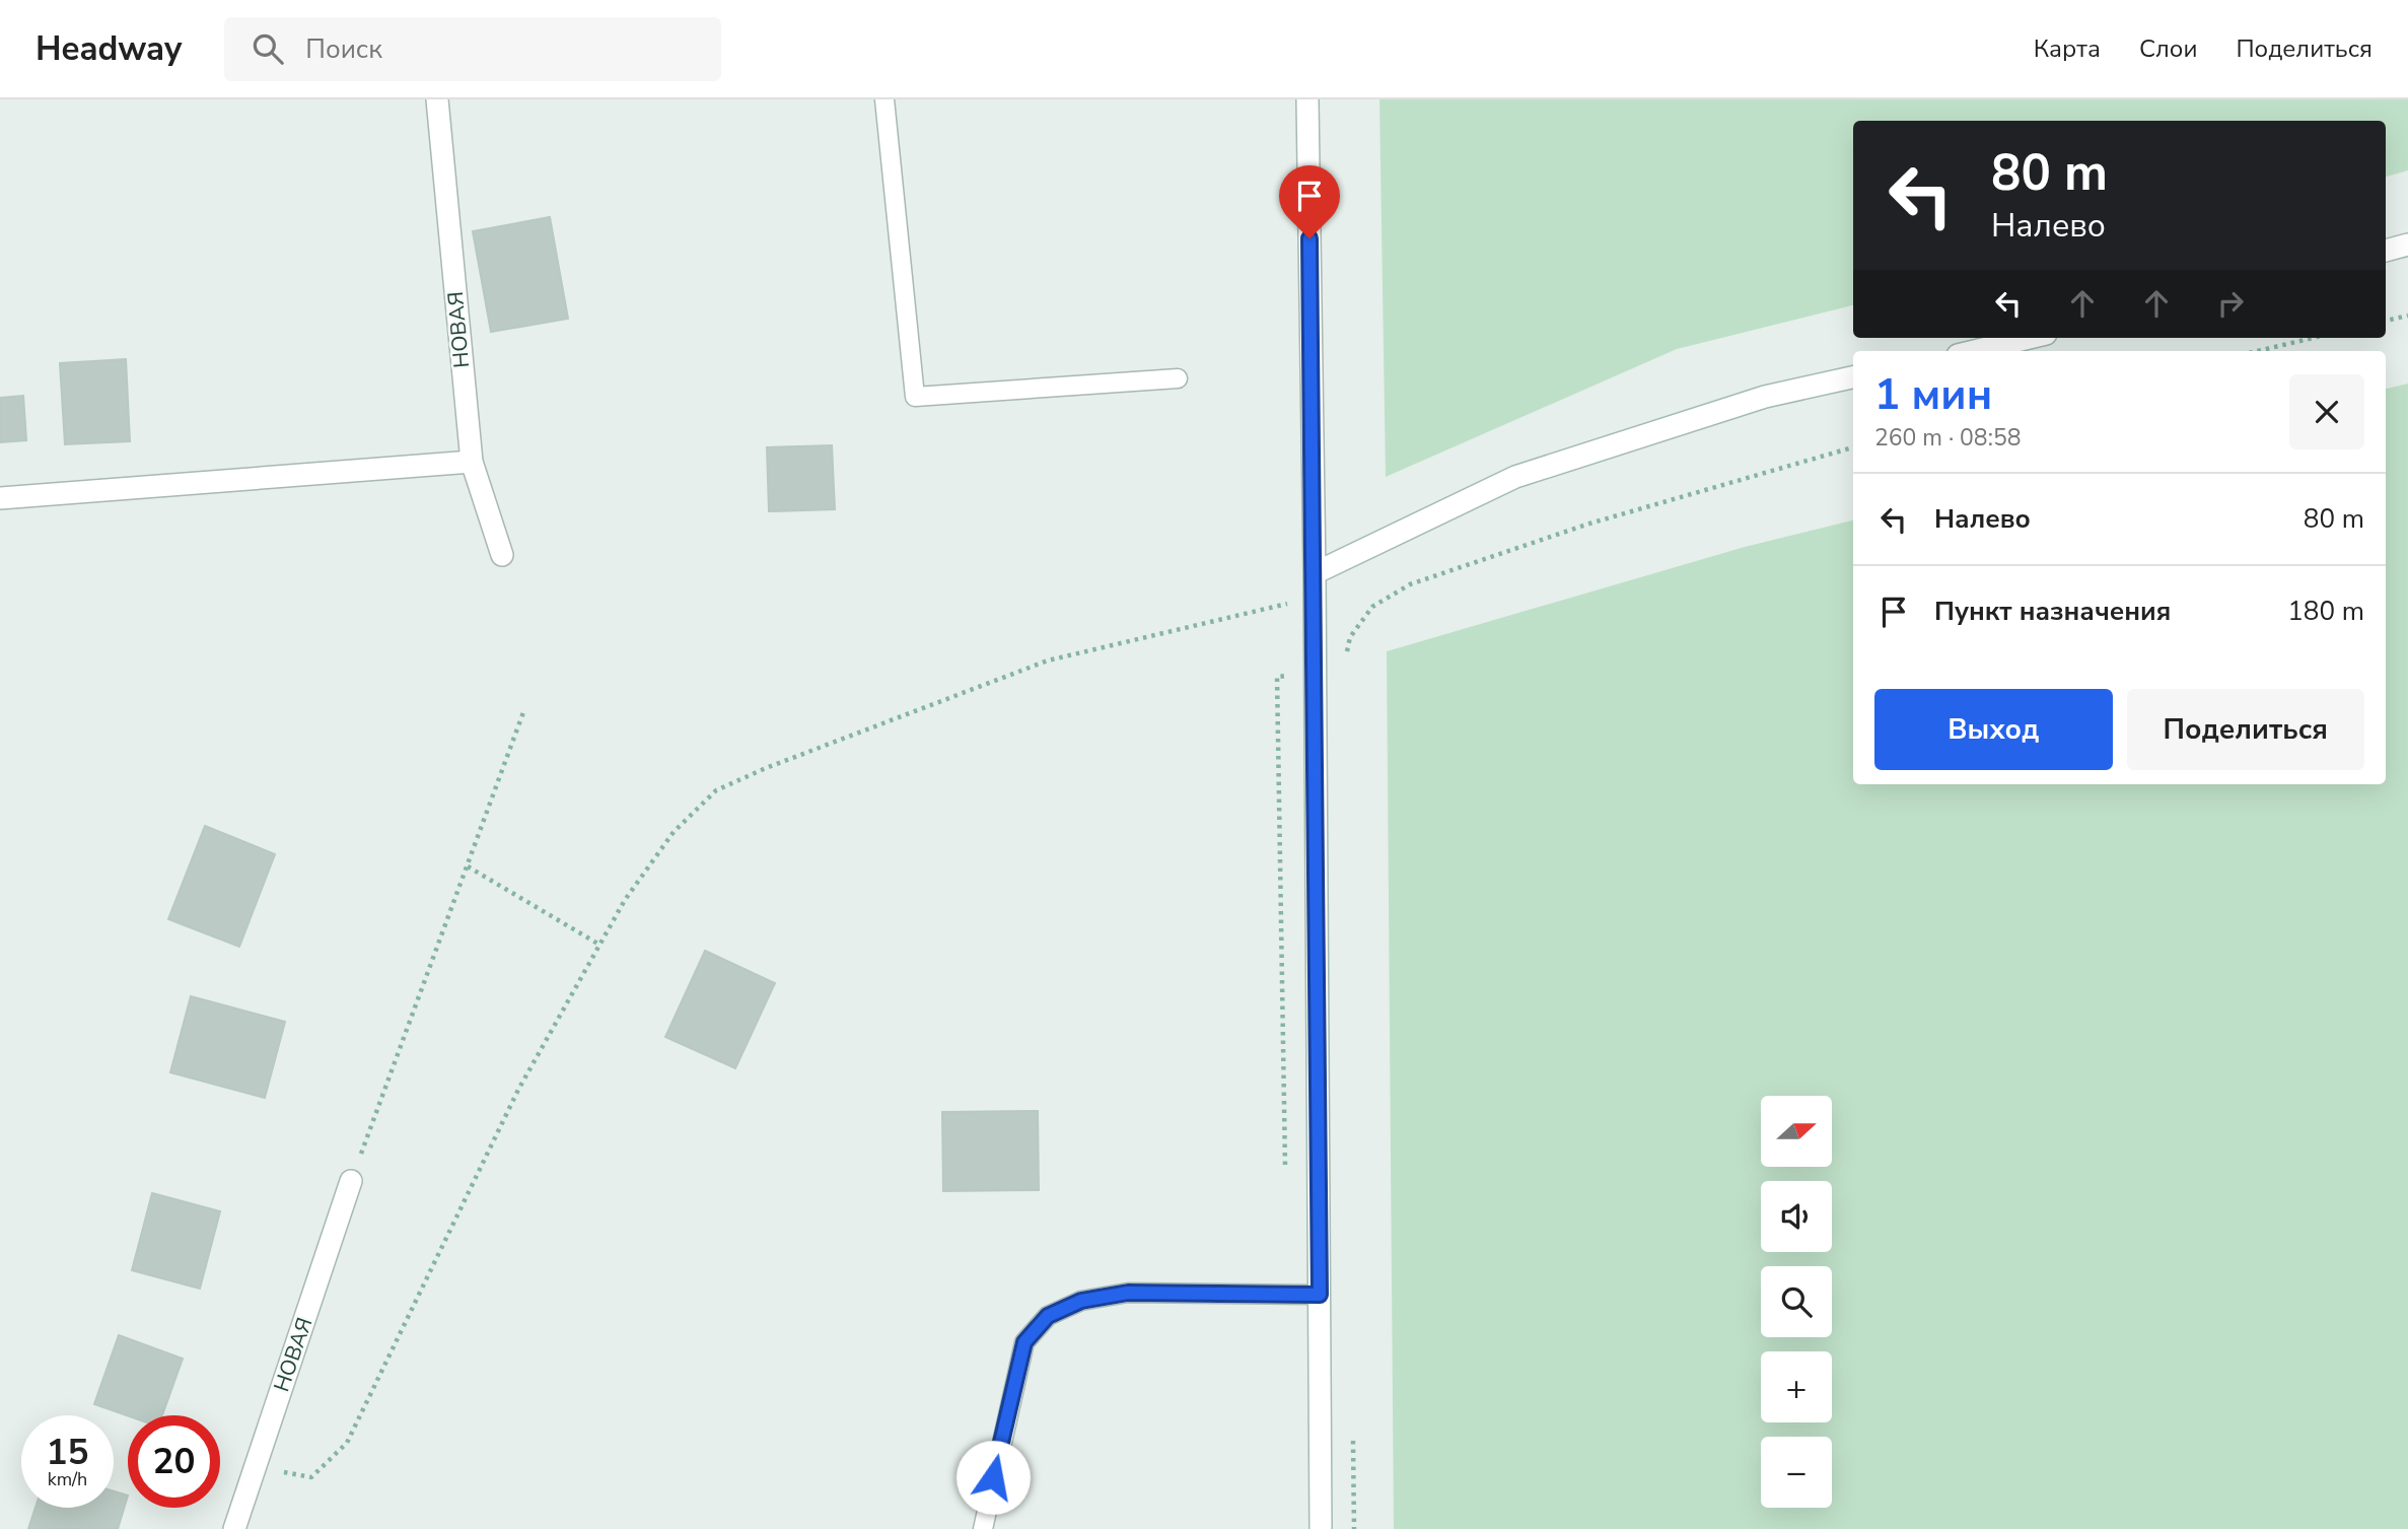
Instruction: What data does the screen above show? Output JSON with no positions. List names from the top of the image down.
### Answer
{
  "streets": {
    "street": ["НОВАЯ"]
  },
  "north": "right",
  "page": {
    "header": "Headway",
    "search": "Поиск",
    "nav": ["Карта", "Слои", "Поделиться"],
    "turn": ["80 m", "Налево"],
    "heading": ["1 мин", "260 m · 08:58"],
    "list": [
      {
        "name": "Налево",
        "value": "80 m"
      },
      {
        "name": "Пункт назначения",
        "value": "180 m"
      }
    ],
    "buttons": ["Выход", "Поделиться"],
    "map_buttons": ["+", "−"],
    "speed": "15 km/h",
    "limit": "20"
  }
}
